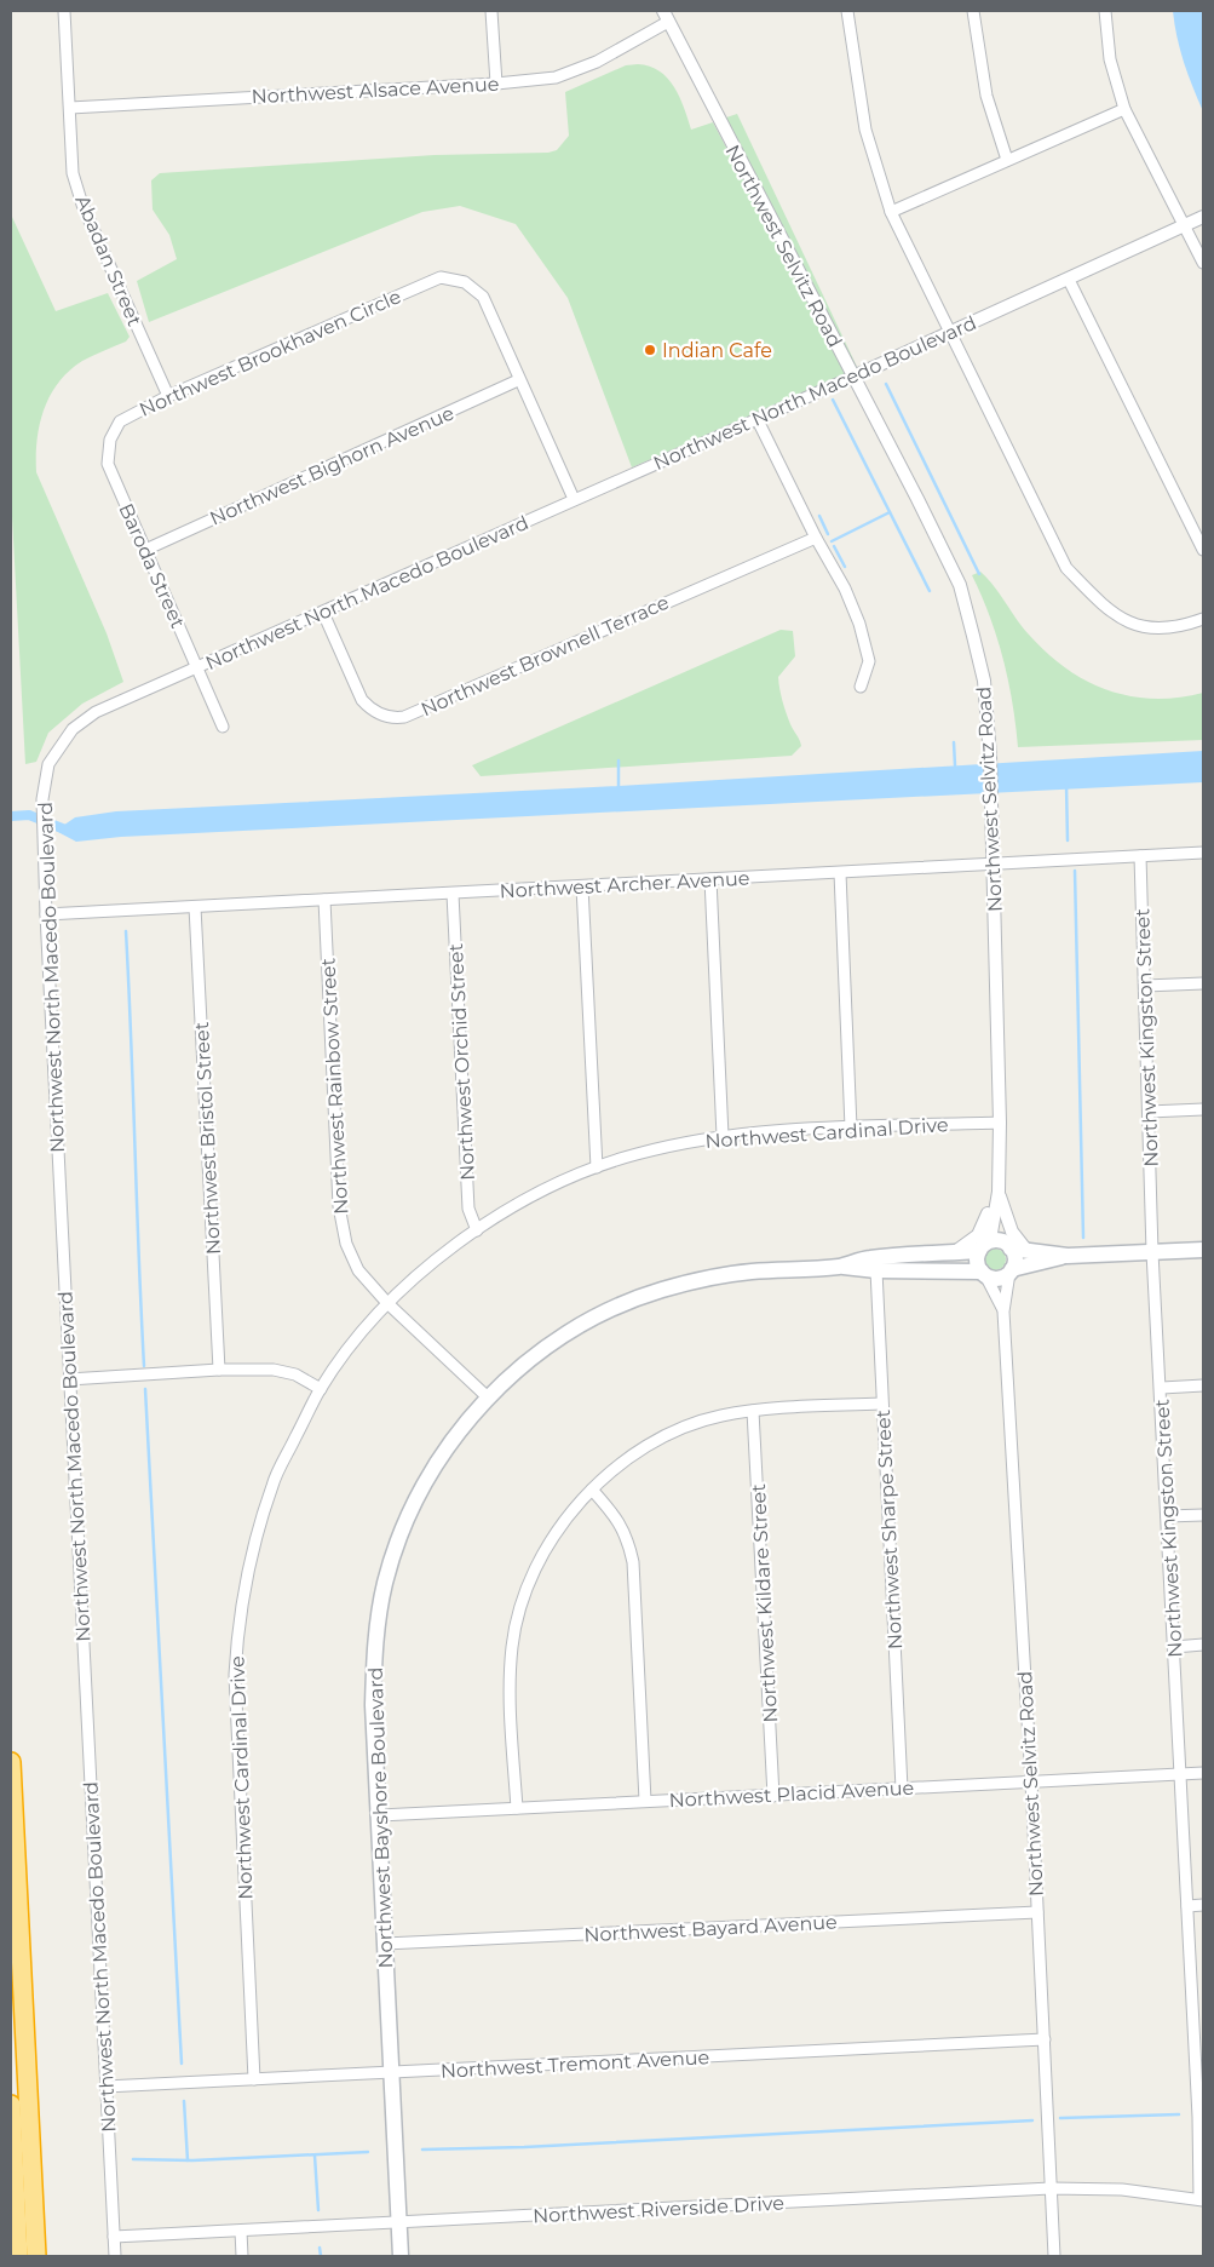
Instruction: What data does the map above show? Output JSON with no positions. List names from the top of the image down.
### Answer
{
  "streets": {
    "main road": ["Northwest Bayshore Boulevard"],
    "street": [
      "Northwest Alsace Avenue",
      "Northwest Selvitz Road",
      "Abadan Street",
      "Northwest Brookhaven Circle",
      "Northwest North Macedo Boulevard",
      "Northwest Bighorn Avenue",
      "Baroda Street",
      "Northwest Brownell Terrace",
      "Northwest Archer Avenue",
      "Northwest Kingston Street",
      "Northwest Orchid Street",
      "Northwest Rainbow Street",
      "Northwest Cardinal Drive",
      "Northwest Bristol Street",
      "Northwest Sharpe Street",
      "Northwest Kildare Street",
      "Northwest Placid Avenue",
      "Northwest Bayard Avenue",
      "Northwest Tremont Avenue",
      "Northwest Riverside Drive"
    ]
  },
  "crossings": [
    ["Northwest Alsace Avenue", "Northwest Selvitz Road"],
    ["Northwest Alsace Avenue", "Abadan Street"],
    ["Northwest Selvitz Road", "Northwest North Macedo Boulevard"],
    ["Northwest Selvitz Road", "Northwest Archer Avenue"],
    ["Northwest Selvitz Road", "Northwest Cardinal Drive"],
    ["Northwest Selvitz Road", "Northwest Placid Avenue"],
    ["Northwest Selvitz Road", "Northwest Bayshore Boulevard"],
    ["Northwest Selvitz Road", "Northwest Bayard Avenue"],
    ["Northwest Selvitz Road", "Northwest Tremont Avenue"],
    ["Northwest Selvitz Road", "Northwest Riverside Drive"],
    ["Abadan Street", "Northwest Brookhaven Circle"],
    ["Northwest Brookhaven Circle", "Northwest Bighorn Avenue"],
    ["Northwest Brookhaven Circle", "Baroda Street"],
    ["Northwest North Macedo Boulevard", "Baroda Street"],
    ["Northwest North Macedo Boulevard", "Northwest Brownell Terrace"],
    ["Northwest North Macedo Boulevard", "Northwest Archer Avenue"],
    ["Northwest North Macedo Boulevard", "Northwest Tremont Avenue"],
    ["Northwest North Macedo Boulevard", "Northwest Riverside Drive"],
    ["Northwest Bighorn Avenue", "Baroda Street"],
    ["Northwest Archer Avenue", "Northwest Kingston Street"],
    ["Northwest Archer Avenue", "Northwest Orchid Street"],
    ["Northwest Archer Avenue", "Northwest Rainbow Street"],
    ["Northwest Archer Avenue", "Northwest Bristol Street"],
    ["Northwest Kingston Street", "Northwest Placid Avenue"],
    ["Northwest Kingston Street", "Northwest Riverside Drive"],
    ["Northwest Orchid Street", "Northwest Cardinal Drive"],
    ["Northwest Rainbow Street", "Northwest Cardinal Drive"],
    ["Northwest Rainbow Street", "Northwest Bayshore Boulevard"],
    ["Northwest Cardinal Drive", "Northwest Tremont Avenue"],
    ["Northwest Sharpe Street", "Northwest Placid Avenue"],
    ["Northwest Sharpe Street", "Northwest Bayshore Boulevard"],
    ["Northwest Kildare Street", "Northwest Placid Avenue"],
    ["Northwest Placid Avenue", "Northwest Bayshore Boulevard"],
    ["Northwest Bayshore Boulevard", "Northwest Bayard Avenue"],
    ["Northwest Bayshore Boulevard", "Northwest Tremont Avenue"],
    ["Northwest Bayshore Boulevard", "Northwest Riverside Drive"]
  ],
  "places": ["Indian Cafe"]
}
